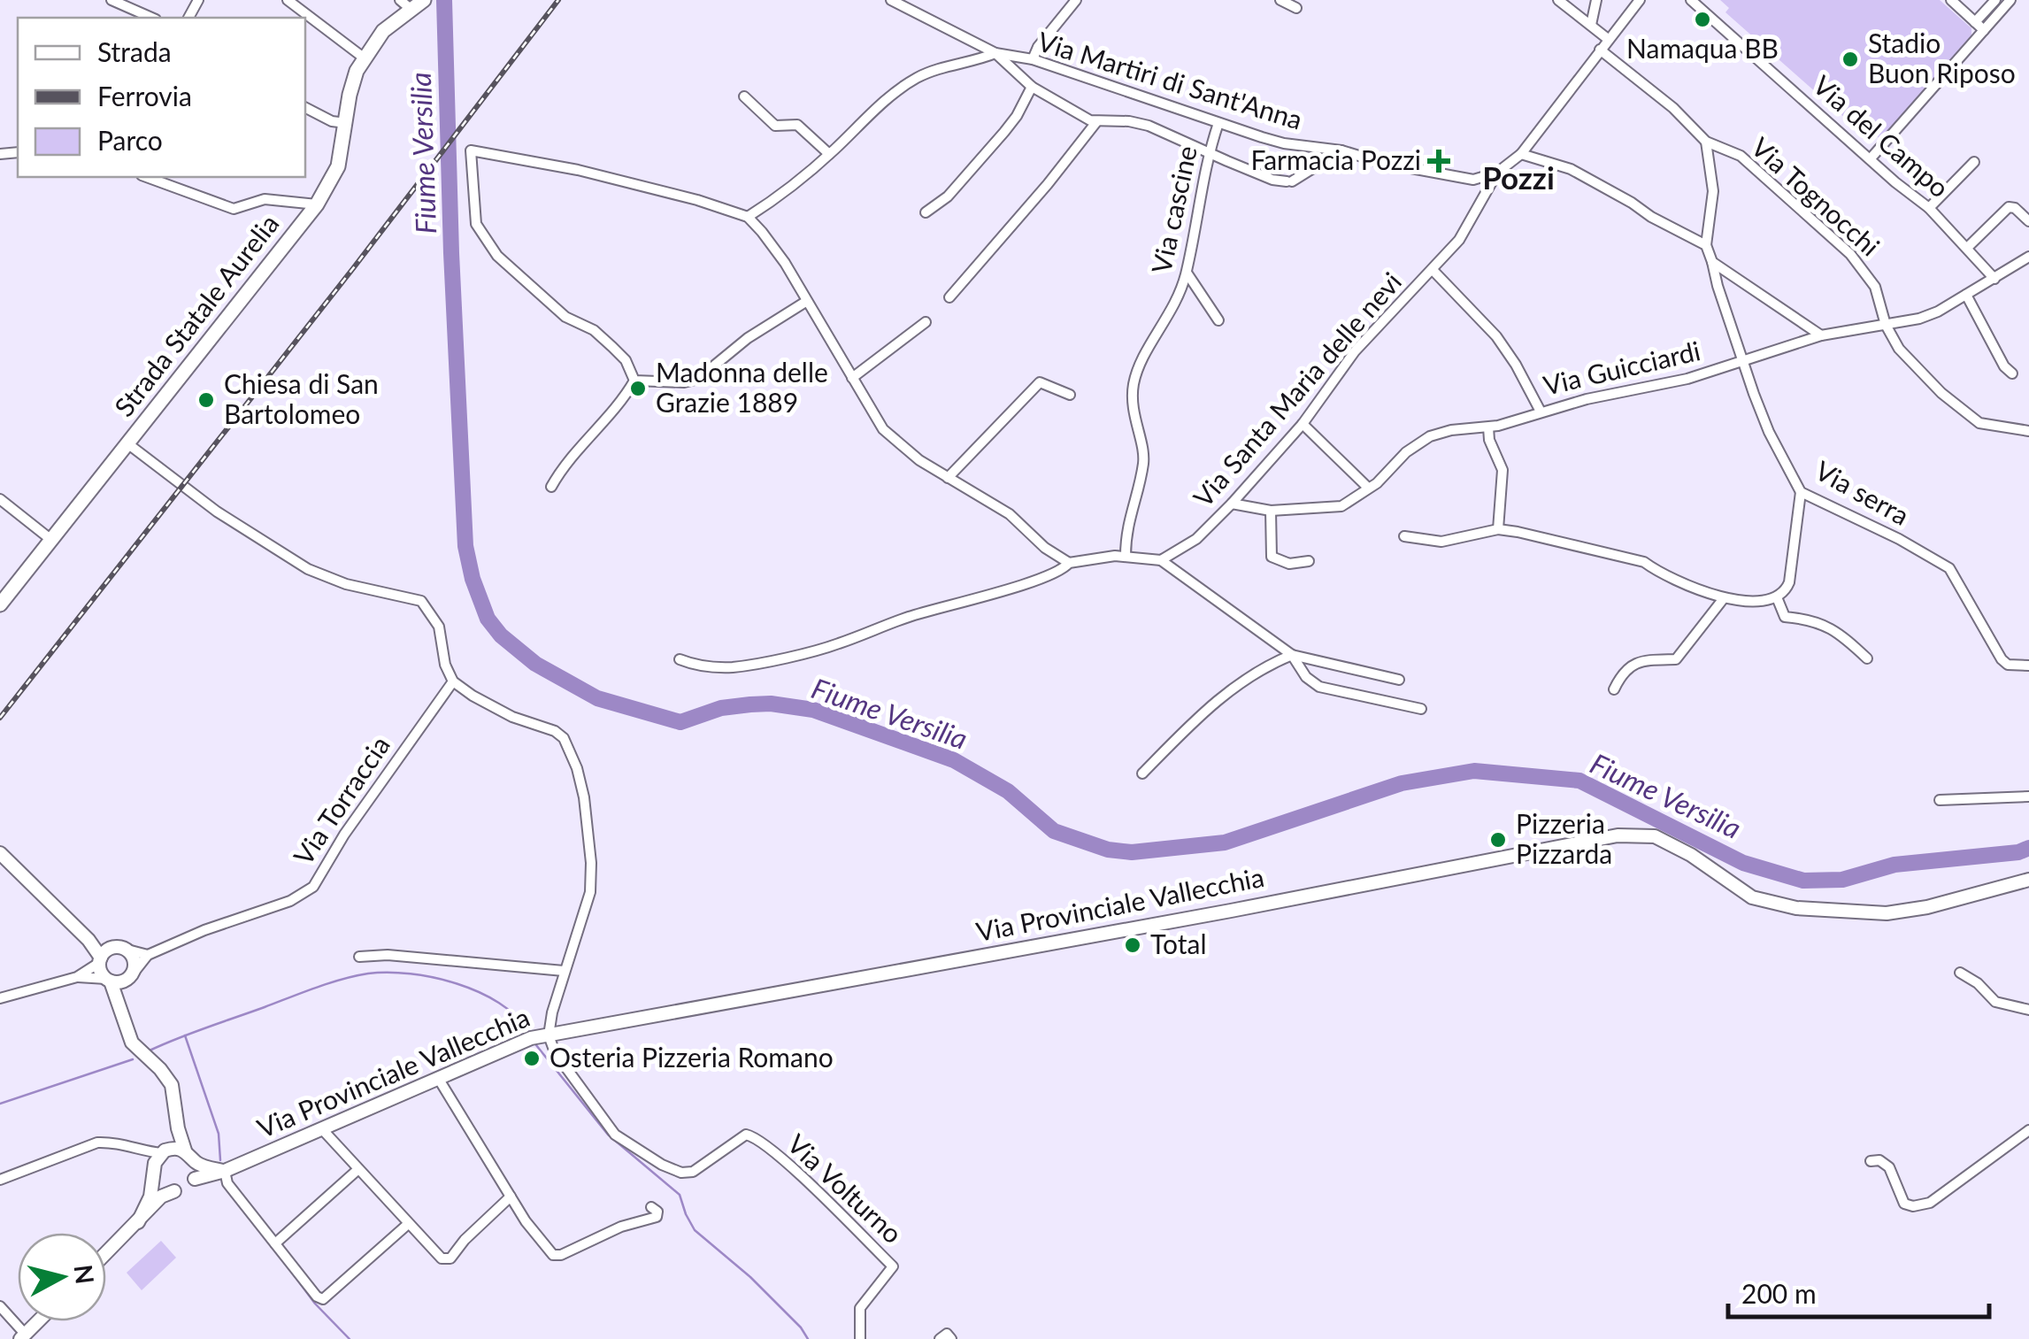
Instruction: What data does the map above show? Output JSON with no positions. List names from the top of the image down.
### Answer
{
  "streets": {
    "main road": ["Strada Statale Aurelia", "Via Provinciale Vallecchia"],
    "street": [
      "Via Martiri di Sant'Anna",
      "Via del Campo",
      "Via Tognocchi",
      "Via cascine",
      "Via Guicciardi",
      "Via Santa Maria delle nevi",
      "Via serra",
      "Via Torraccia",
      "Via Volturno"
    ]
  },
  "crossings": [
    ["Via Martiri di Sant'Anna", "Via cascine"],
    ["Via Martiri di Sant'Anna", "Via Santa Maria delle nevi"],
    ["Via del Campo", "Via Guicciardi"],
    ["Via Tognocchi", "Via Guicciardi"],
    ["Via Tognocchi", "Via serra"],
    ["Via Guicciardi", "Via Santa Maria delle nevi"],
    ["Via Guicciardi", "Via serra"],
    ["Via Provinciale Vallecchia", "Via Volturno"]
  ],
  "districts": ["Pozzi"],
  "water": ["Fiume Versilia"],
  "places": {
    "other": [
      "Namaqua BB",
      "Stadio Buon Riposo",
      "Madonna delle Grazie 1889",
      "Chiesa di San Bartolomeo",
      "Pizzeria Pizzarda",
      "Total",
      "Osteria Pizzeria Romano"
    ],
    "health": ["Farmacia Pozzi"]
  },
  "legend": ["Strada", "Ferrovia", "Parco"],
  "scale_bar": "200 m",
  "north": "right"
}
